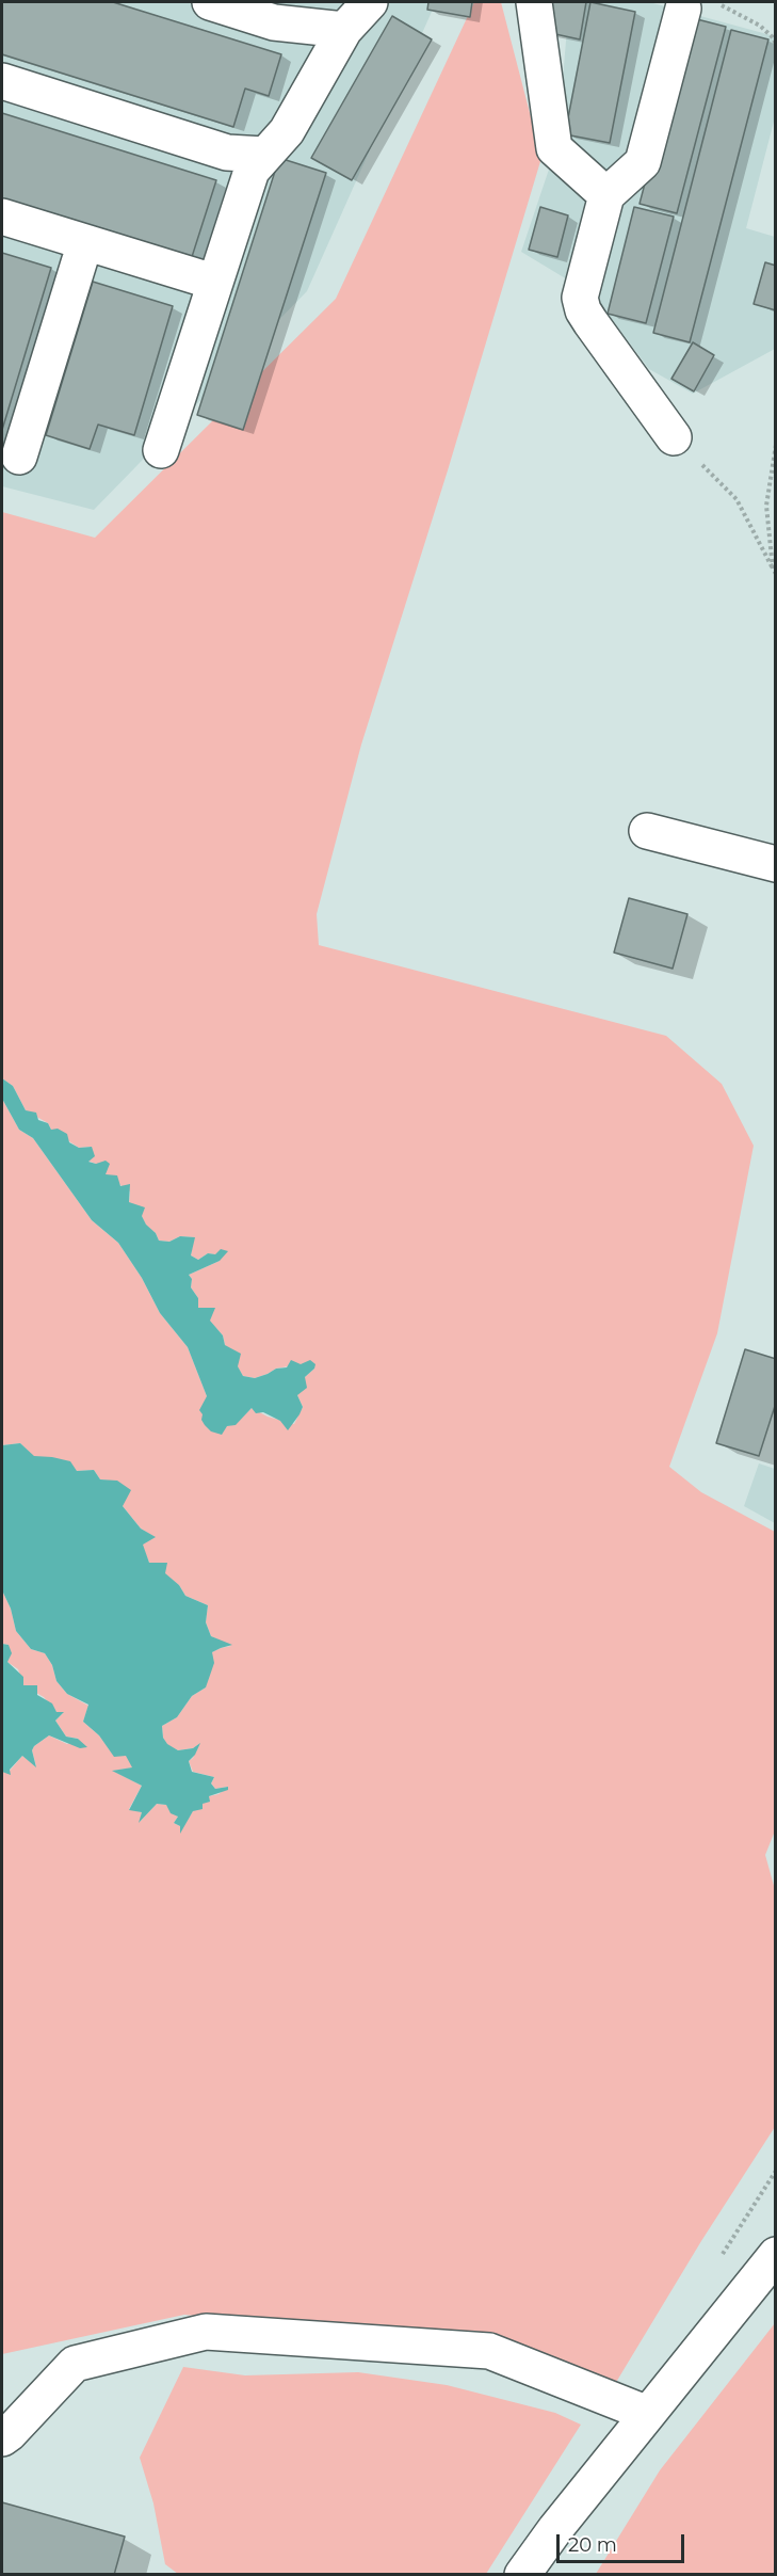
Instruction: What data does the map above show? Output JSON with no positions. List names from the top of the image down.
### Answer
{
  "scale_bar": "20 m"
}
